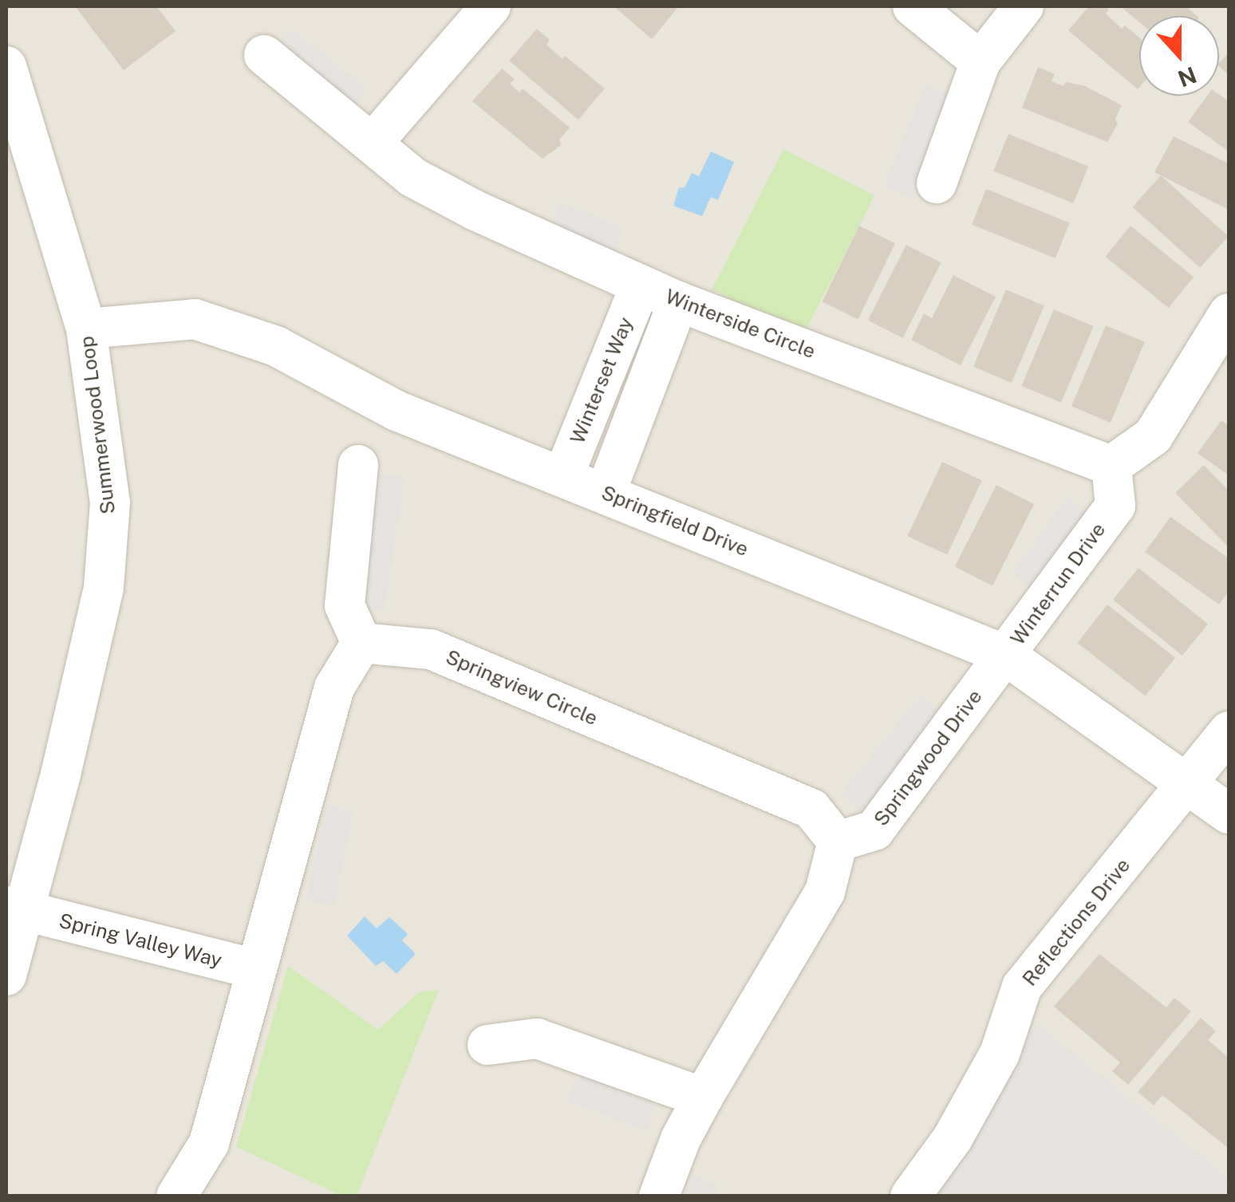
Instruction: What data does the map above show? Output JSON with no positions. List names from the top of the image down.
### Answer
{
  "streets": {
    "street": [
      "Winterside Circle",
      "Winterset Way",
      "Summerwood Loop",
      "Springfield Drive",
      "Winterrun Drive",
      "Springview Circle",
      "Springwood Drive",
      "Reflections Drive",
      "Spring Valley Way"
    ]
  },
  "crossings": [
    ["Winterside Circle", "Winterset Way"],
    ["Winterside Circle", "Winterrun Drive"],
    ["Winterset Way", "Springfield Drive"],
    ["Summerwood Loop", "Springfield Drive"],
    ["Summerwood Loop", "Spring Valley Way"],
    ["Springfield Drive", "Winterrun Drive"],
    ["Springfield Drive", "Springwood Drive"],
    ["Springfield Drive", "Reflections Drive"],
    ["Winterrun Drive", "Springwood Drive"],
    ["Springview Circle", "Springwood Drive"]
  ],
  "north": "bottom"
}
